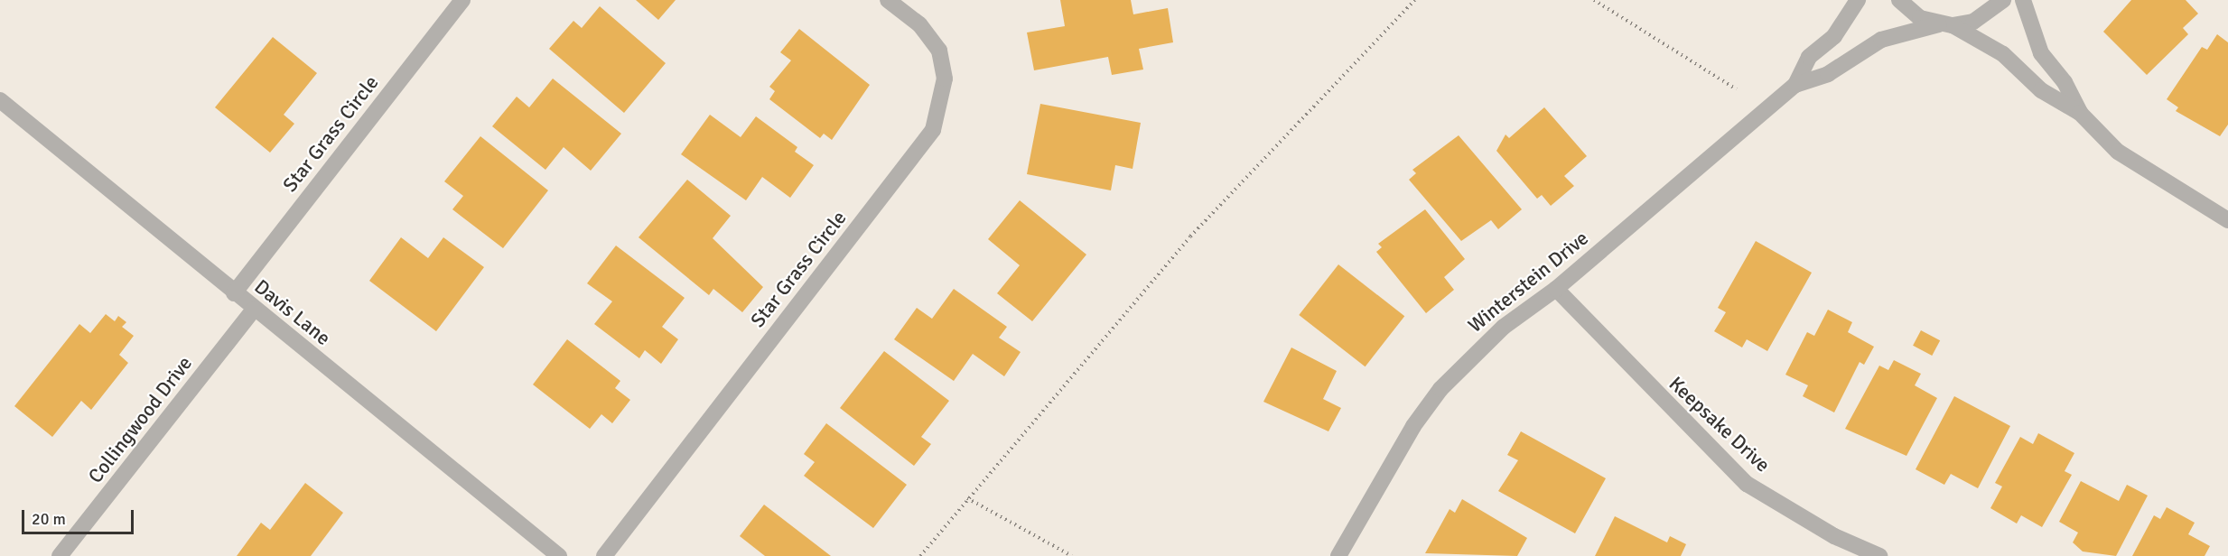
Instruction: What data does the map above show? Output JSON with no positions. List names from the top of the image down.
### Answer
{
  "streets": {
    "street": [
      "Star Grass Circle",
      "Winterstein Drive",
      "Davis Lane",
      "Collingwood Drive",
      "Keepsake Drive"
    ]
  },
  "crossings": [
    ["Star Grass Circle", "Davis Lane"],
    ["Winterstein Drive", "Keepsake Drive"],
    ["Davis Lane", "Collingwood Drive"]
  ],
  "scale_bar": "20 m"
}
